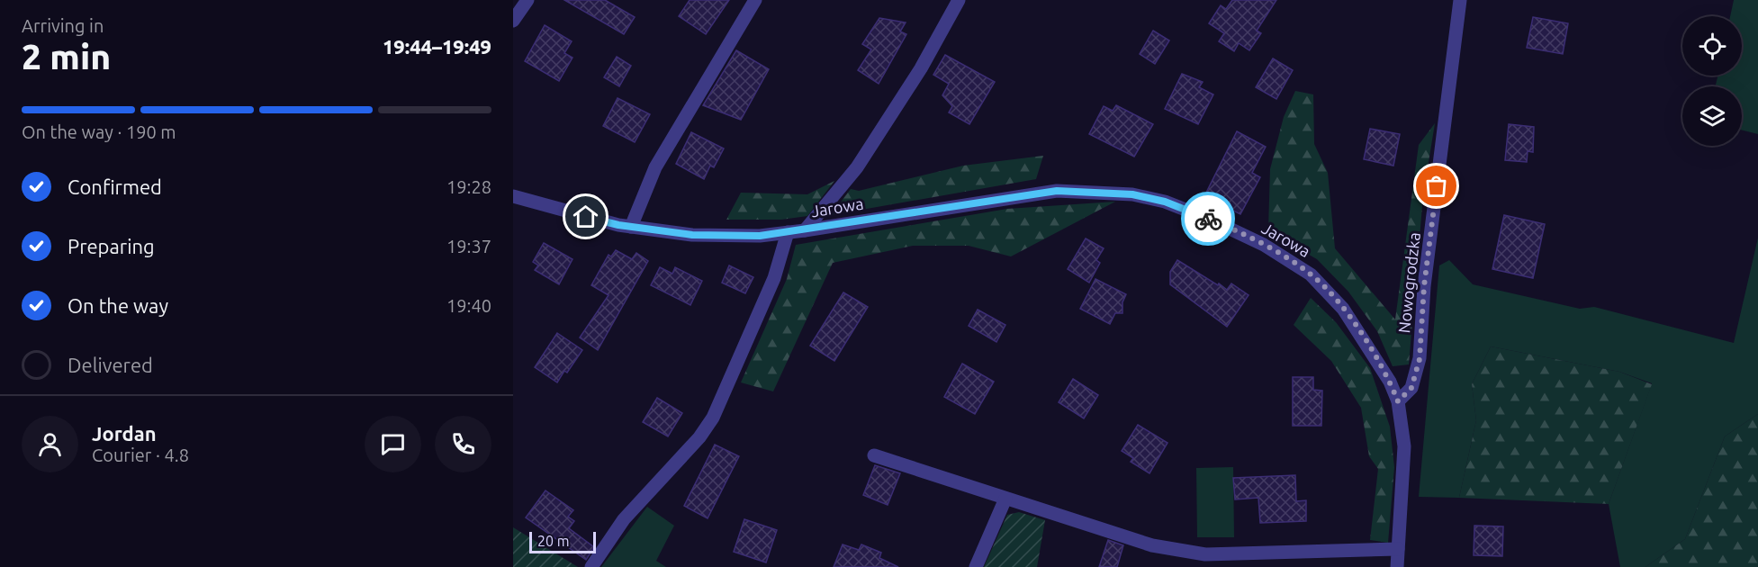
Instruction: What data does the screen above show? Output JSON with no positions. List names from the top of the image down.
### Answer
{
  "streets": {
    "street": ["Jarowa", "Nowogrodzka"]
  },
  "crossings": [
    ["Jarowa", "Nowogrodzka"]
  ],
  "scale_bar": "20 m",
  "page": {
    "heading": ["2 min", "Arriving in", "19:44–19:49"],
    "panel": ["Jordan", "Courier · 4.8"],
    "bar": "On the way · 190 m",
    "list": [
      ["Confirmed", "19:28"],
      ["Preparing", "19:37"],
      ["On the way", "19:40"],
      "Delivered"
    ],
    "scale": "20 m"
  }
}
